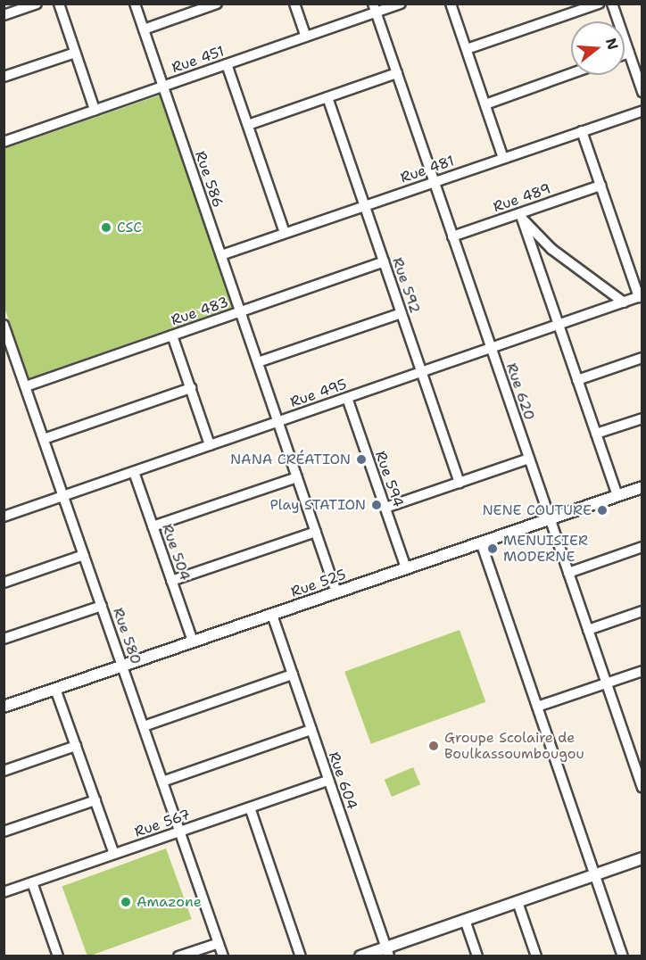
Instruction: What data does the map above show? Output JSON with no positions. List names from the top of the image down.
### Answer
{
  "streets": {
    "street": [
      "Rue 451",
      "Rue 481",
      "Rue 586",
      "Rue 489",
      "Rue 592",
      "Rue 483",
      "Rue 620",
      "Rue 495",
      "Rue 594",
      "Rue 504",
      "Rue 525",
      "Rue 580",
      "Rue 604",
      "Rue 567"
    ]
  },
  "crossings": [
    ["Rue 451", "Rue 586"],
    ["Rue 451", "Rue 620"],
    ["Rue 481", "Rue 586"],
    ["Rue 481", "Rue 592"],
    ["Rue 481", "Rue 620"],
    ["Rue 586", "Rue 483"],
    ["Rue 586", "Rue 495"],
    ["Rue 586", "Rue 525"],
    ["Rue 489", "Rue 620"],
    ["Rue 592", "Rue 483"],
    ["Rue 592", "Rue 495"],
    ["Rue 483", "Rue 580"],
    ["Rue 620", "Rue 495"],
    ["Rue 620", "Rue 525"],
    ["Rue 495", "Rue 594"],
    ["Rue 495", "Rue 504"],
    ["Rue 495", "Rue 580"],
    ["Rue 594", "Rue 525"],
    ["Rue 504", "Rue 525"],
    ["Rue 525", "Rue 580"],
    ["Rue 525", "Rue 604"],
    ["Rue 580", "Rue 567"],
    ["Rue 604", "Rue 567"]
  ],
  "places": [
    "CSC",
    "NANA CRÉATION",
    "Play STATION",
    "NENE COUTURE",
    "MENUISIER MODERNE",
    "Groupe Scolaire de Boulkassoumbougou",
    "Amazone"
  ],
  "north": "right"
}
